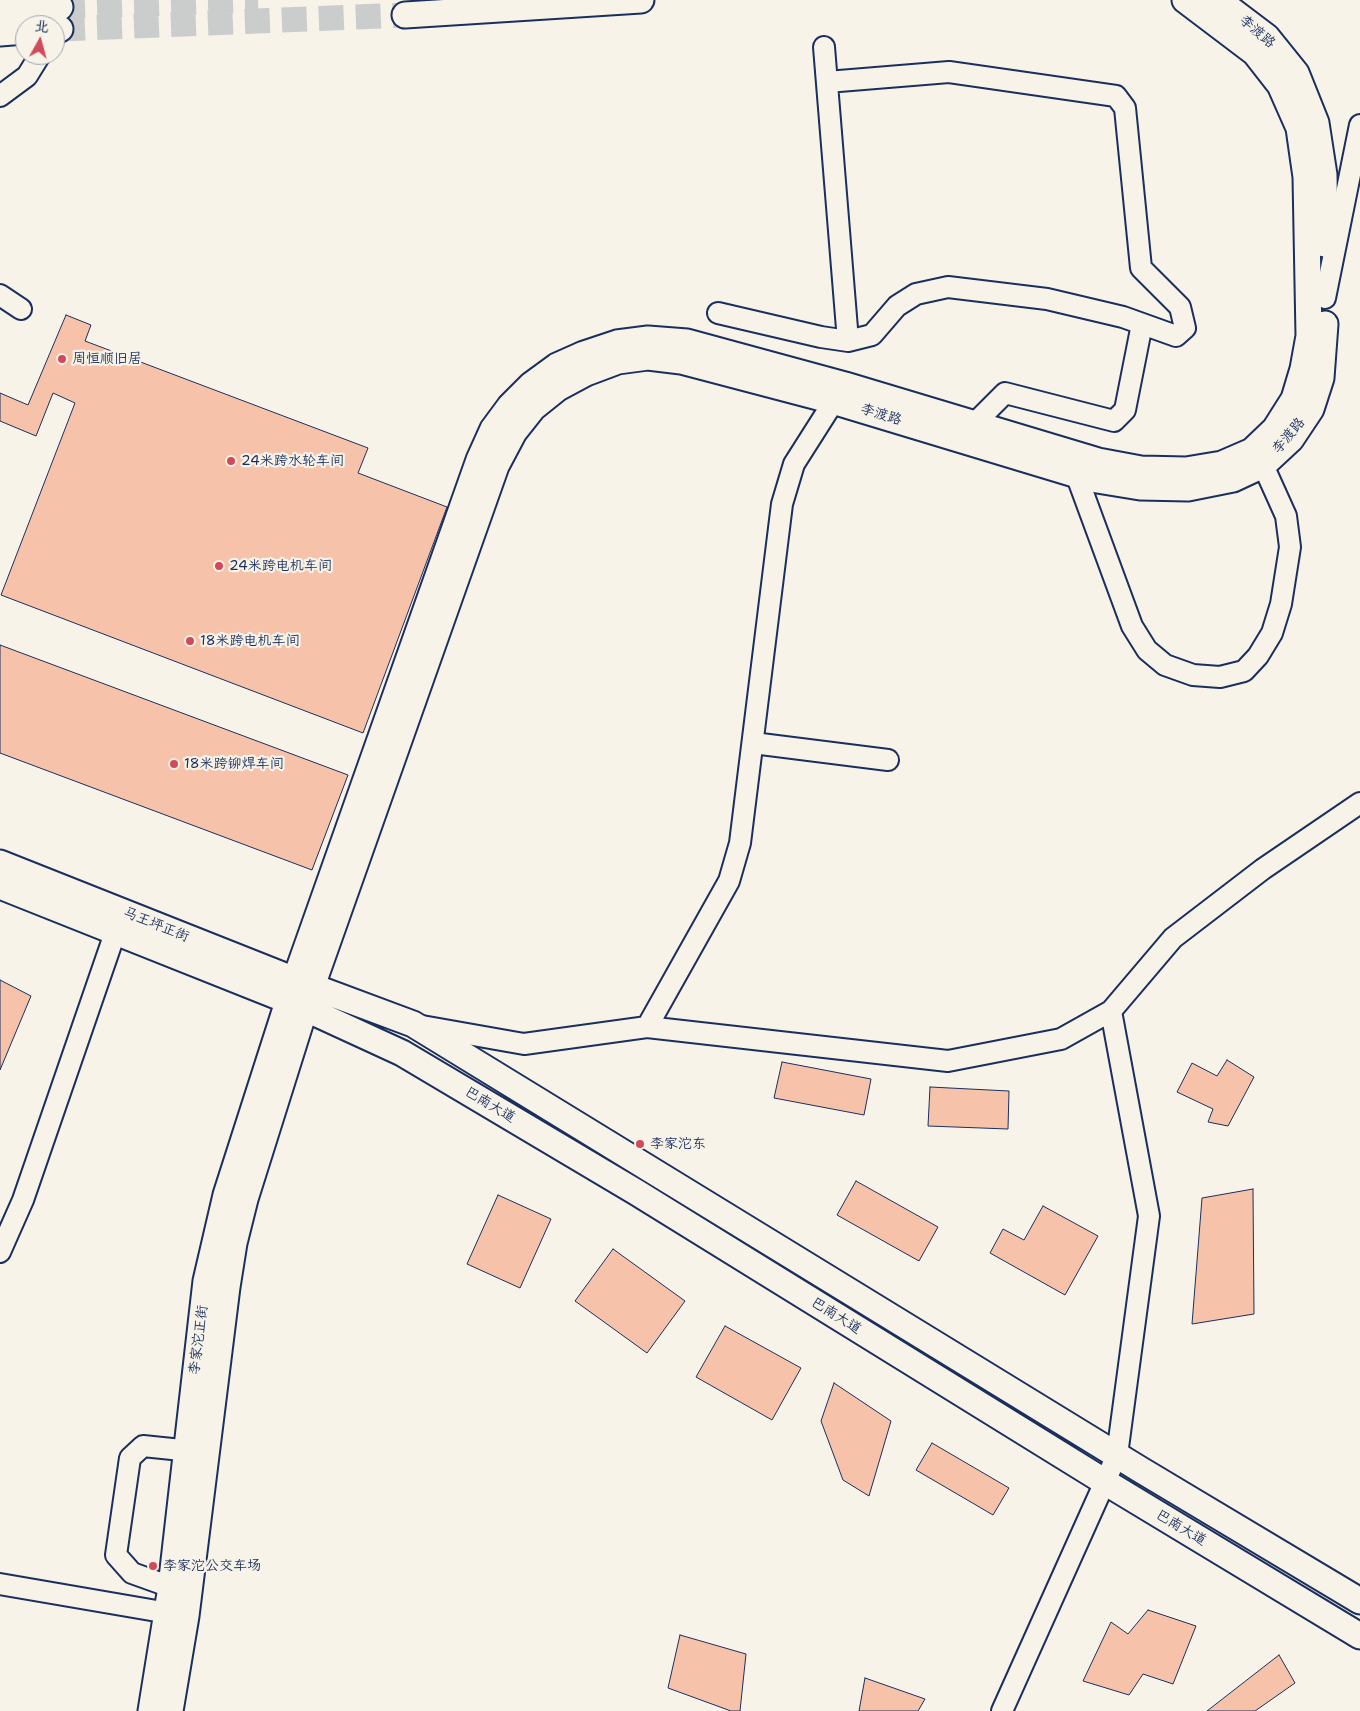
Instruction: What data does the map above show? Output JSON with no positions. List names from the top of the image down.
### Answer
{
  "streets": {
    "main road": [
      "李渡路",
      "马王坪正街",
      "巴南大道",
      "李家沱正街"
    ]
  },
  "crossings": [
    ["李渡路", "李家沱正街"],
    ["马王坪正街", "巴南大道"],
    ["马王坪正街", "李家沱正街"],
    ["巴南大道", "李家沱正街"]
  ],
  "places": [
    "周恒顺旧居",
    "24米跨水轮车间",
    "24米跨电机车间",
    "18米跨电机车间",
    "18米跨铆焊车间",
    "李家沱东",
    "李家沱公交车场"
  ],
  "north": "top"
}
